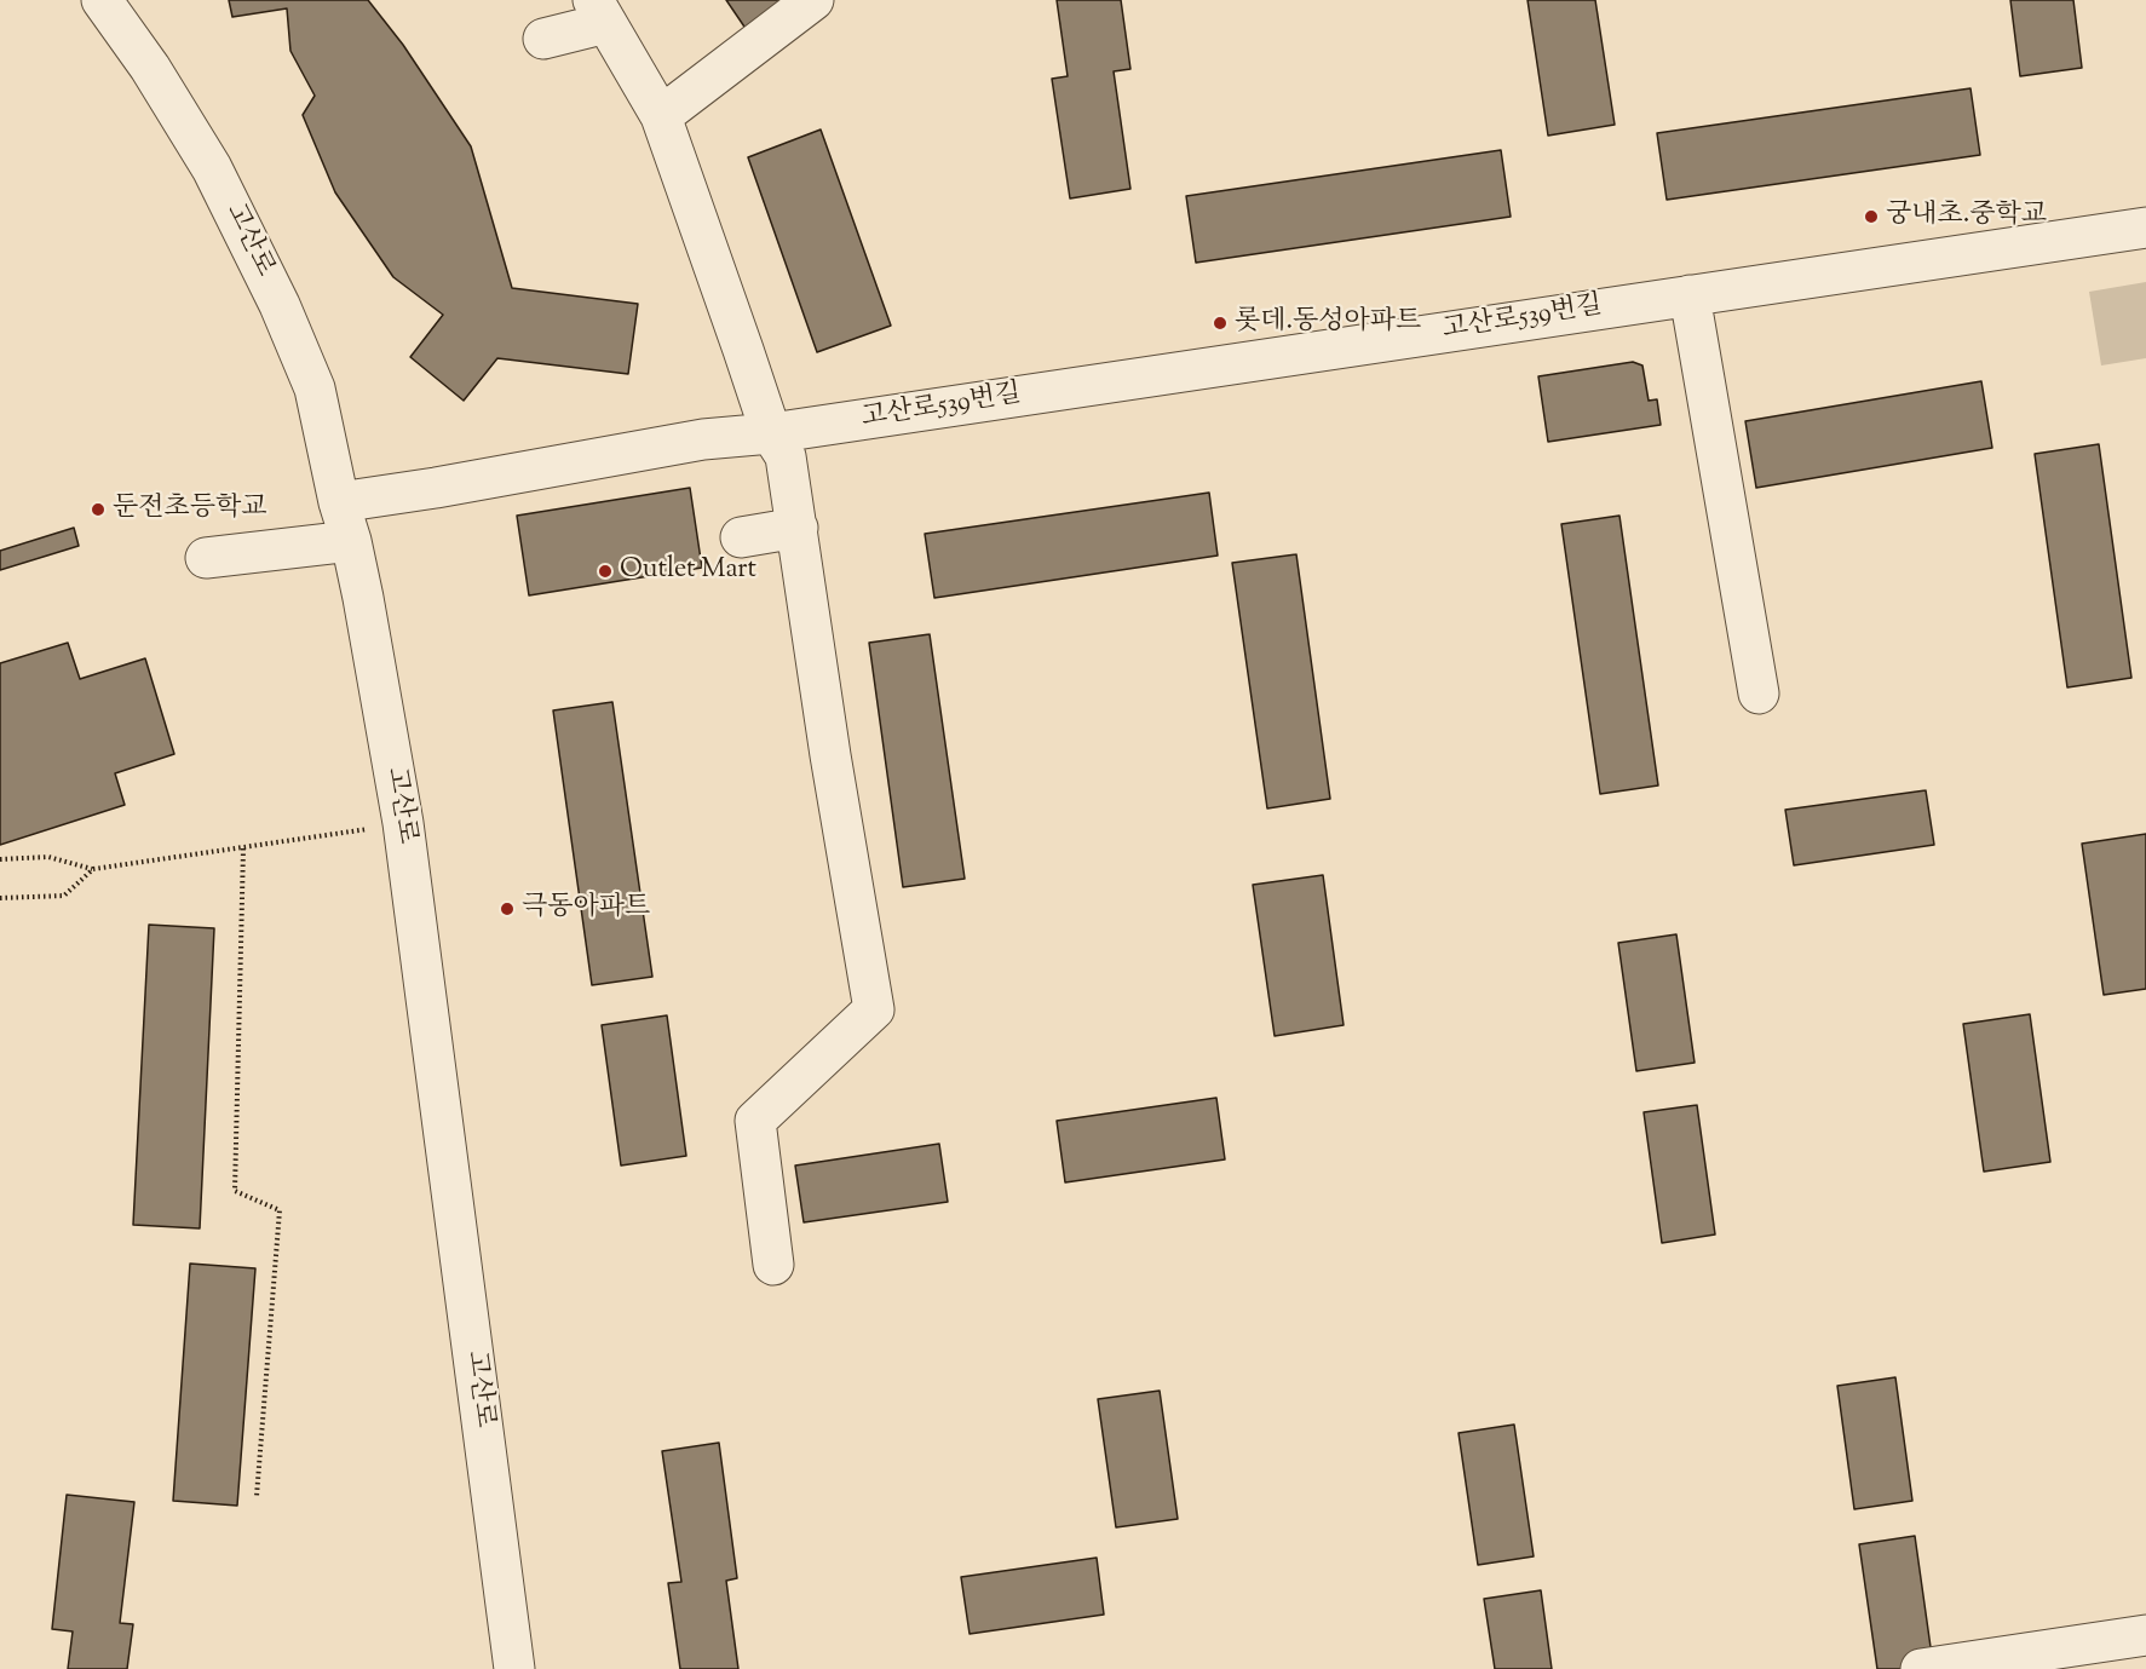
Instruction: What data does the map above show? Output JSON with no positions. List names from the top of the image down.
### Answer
{
  "streets": {
    "street": ["고산로", "고산로539번길"]
  },
  "crossings": [
    ["고산로", "고산로539번길"]
  ],
  "places": [
    "궁내초.중학교",
    "롯데.동성아파트",
    "둔전초등학교",
    "Outlet Mart",
    "극동아파트"
  ]
}
